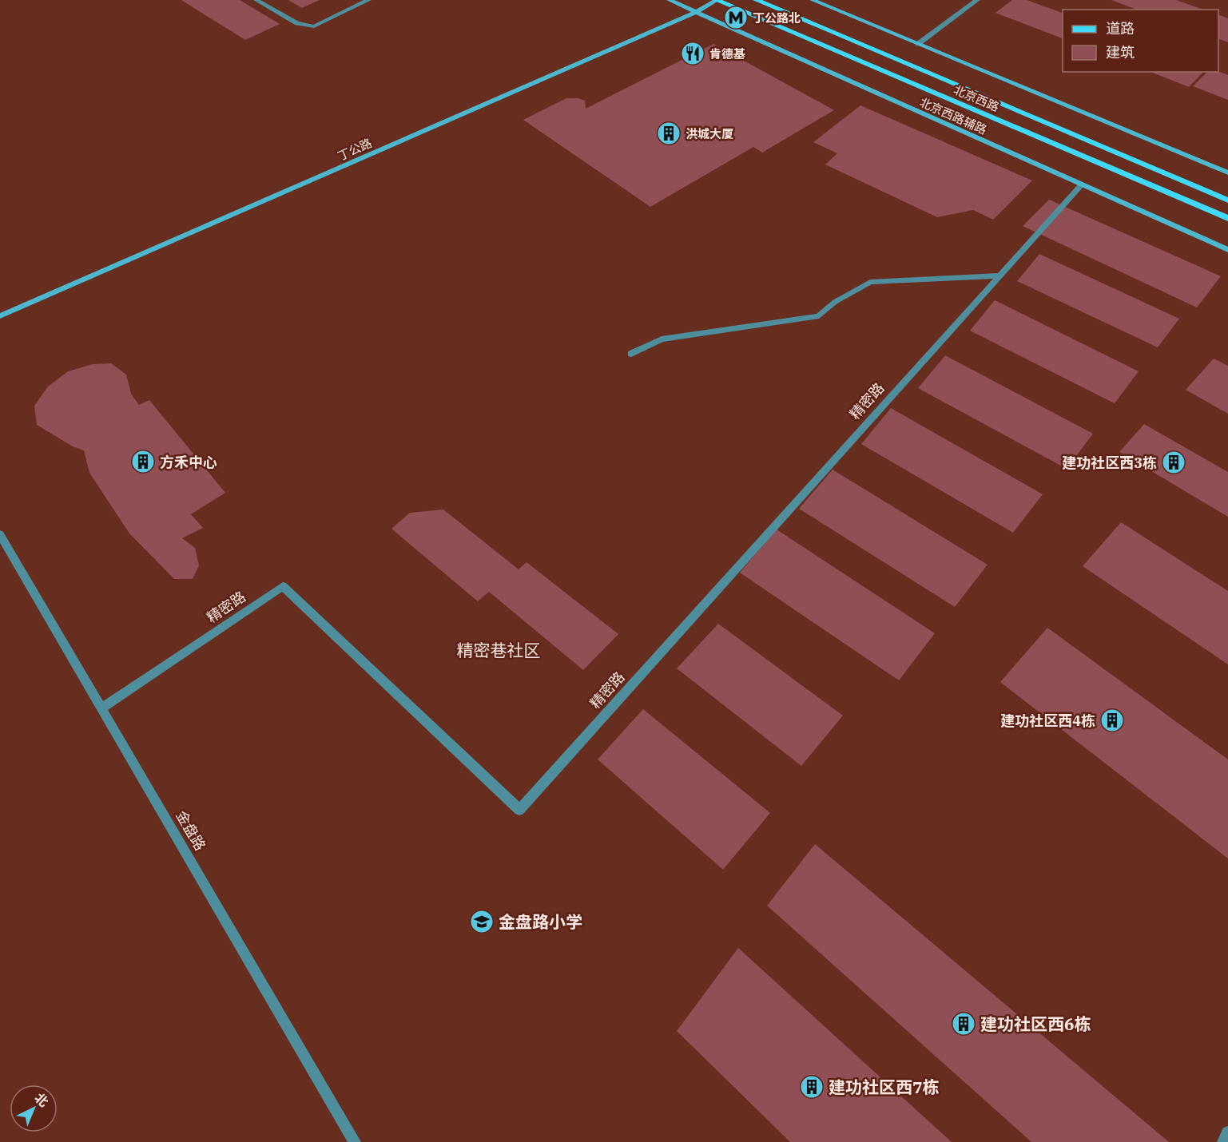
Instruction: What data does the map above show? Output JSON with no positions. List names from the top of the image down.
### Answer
{
  "streets": {
    "main road": ["北京西路", "北京西路辅路", "丁公路"],
    "street": ["精密路", "金盘路"]
  },
  "crossings": [
    ["北京西路", "丁公路"],
    ["北京西路辅路", "丁公路"],
    ["北京西路辅路", "精密路"],
    ["精密路", "金盘路"]
  ],
  "districts": ["精密巷社区"],
  "places": {
    "metro station": ["丁公路北"],
    "restaurant": ["肯德基"],
    "building": [
      "洪城大厦",
      "方禾中心",
      "建功社区西3栋",
      "建功社区西4栋",
      "建功社区西6栋",
      "建功社区西7栋"
    ],
    "school or university": ["金盘路小学"]
  },
  "legend": ["道路", "建筑"],
  "north": "top right"
}
